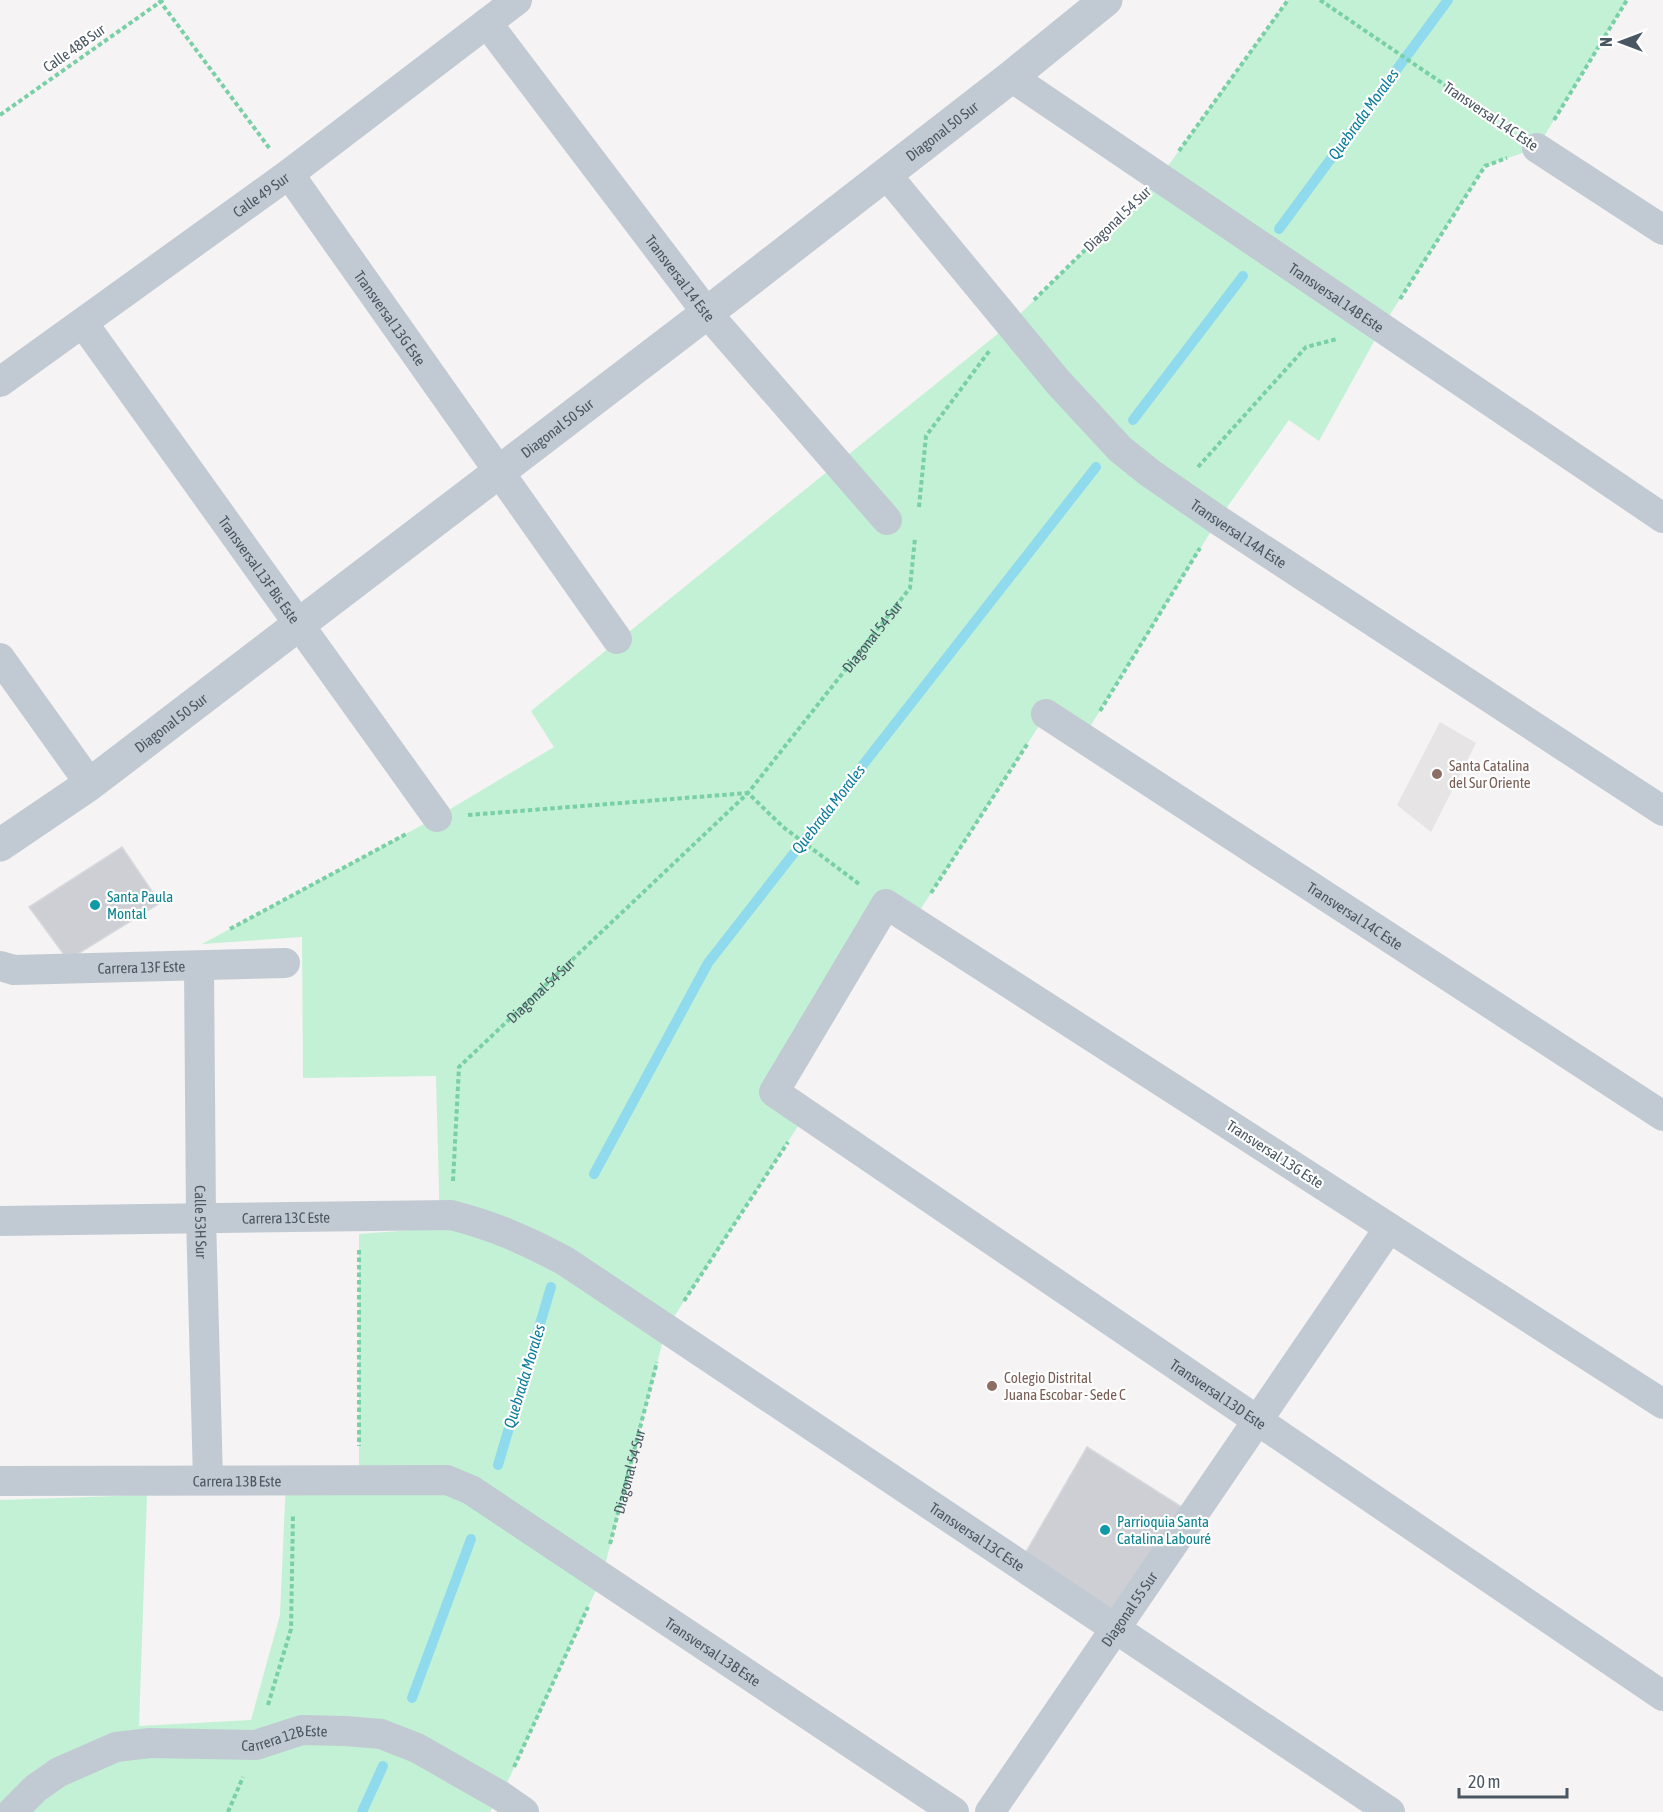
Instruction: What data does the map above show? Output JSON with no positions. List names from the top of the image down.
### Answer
{
  "streets": {
    "street": [
      "Transversal 14C Este",
      "Diagonal 50 Sur",
      "Calle 49 Sur",
      "Transversal 14 Este",
      "Transversal 14B Este",
      "Transversal 13G Este",
      "Transversal 14A Este",
      "Transversal 13F Bis Este",
      "Carrera 13F Este",
      "Carrera 13C Este",
      "Calle 53H Sur",
      "Transversal 13D Este",
      "Carrera 13B Este",
      "Transversal 13C Este",
      "Diagonal 55 Sur",
      "Transversal 13B Este",
      "Carrera 12B Este"
    ],
    "path": ["Calle 48B Sur", "Diagonal 54 Sur"]
  },
  "crossings": [
    ["Diagonal 50 Sur", "Transversal 14 Este"],
    ["Diagonal 50 Sur", "Transversal 14B Este"],
    ["Diagonal 50 Sur", "Transversal 13G Este"],
    ["Diagonal 50 Sur", "Transversal 14A Este"],
    ["Diagonal 50 Sur", "Transversal 13F Bis Este"],
    ["Calle 49 Sur", "Transversal 14 Este"],
    ["Calle 49 Sur", "Transversal 13G Este"],
    ["Calle 49 Sur", "Transversal 13F Bis Este"],
    ["Diagonal 54 Sur", "Transversal 14B Este"],
    ["Diagonal 54 Sur", "Transversal 14A Este"],
    ["Diagonal 54 Sur", "Carrera 13C Este"],
    ["Diagonal 54 Sur", "Transversal 13D Este"],
    ["Diagonal 54 Sur", "Transversal 13C Este"],
    ["Diagonal 54 Sur", "Transversal 13B Este"],
    ["Diagonal 54 Sur", "Carrera 12B Este"],
    ["Transversal 13G Este", "Transversal 13D Este"],
    ["Transversal 13G Este", "Diagonal 55 Sur"],
    ["Carrera 13F Este", "Calle 53H Sur"],
    ["Carrera 13C Este", "Calle 53H Sur"],
    ["Carrera 13C Este", "Transversal 13C Este"],
    ["Calle 53H Sur", "Carrera 13B Este"],
    ["Transversal 13D Este", "Diagonal 55 Sur"],
    ["Carrera 13B Este", "Transversal 13B Este"],
    ["Transversal 13C Este", "Diagonal 55 Sur"]
  ],
  "water": ["Quebrada Morales"],
  "places": [
    "Santa Catalina del Sur Oriente",
    "Santa Paula Montal",
    "Colegio Distrital Juana Escobar - Sede C",
    "Parrioquia Santa Catalina Labouré"
  ],
  "scale_bar": "20 m",
  "north": "left"
}
